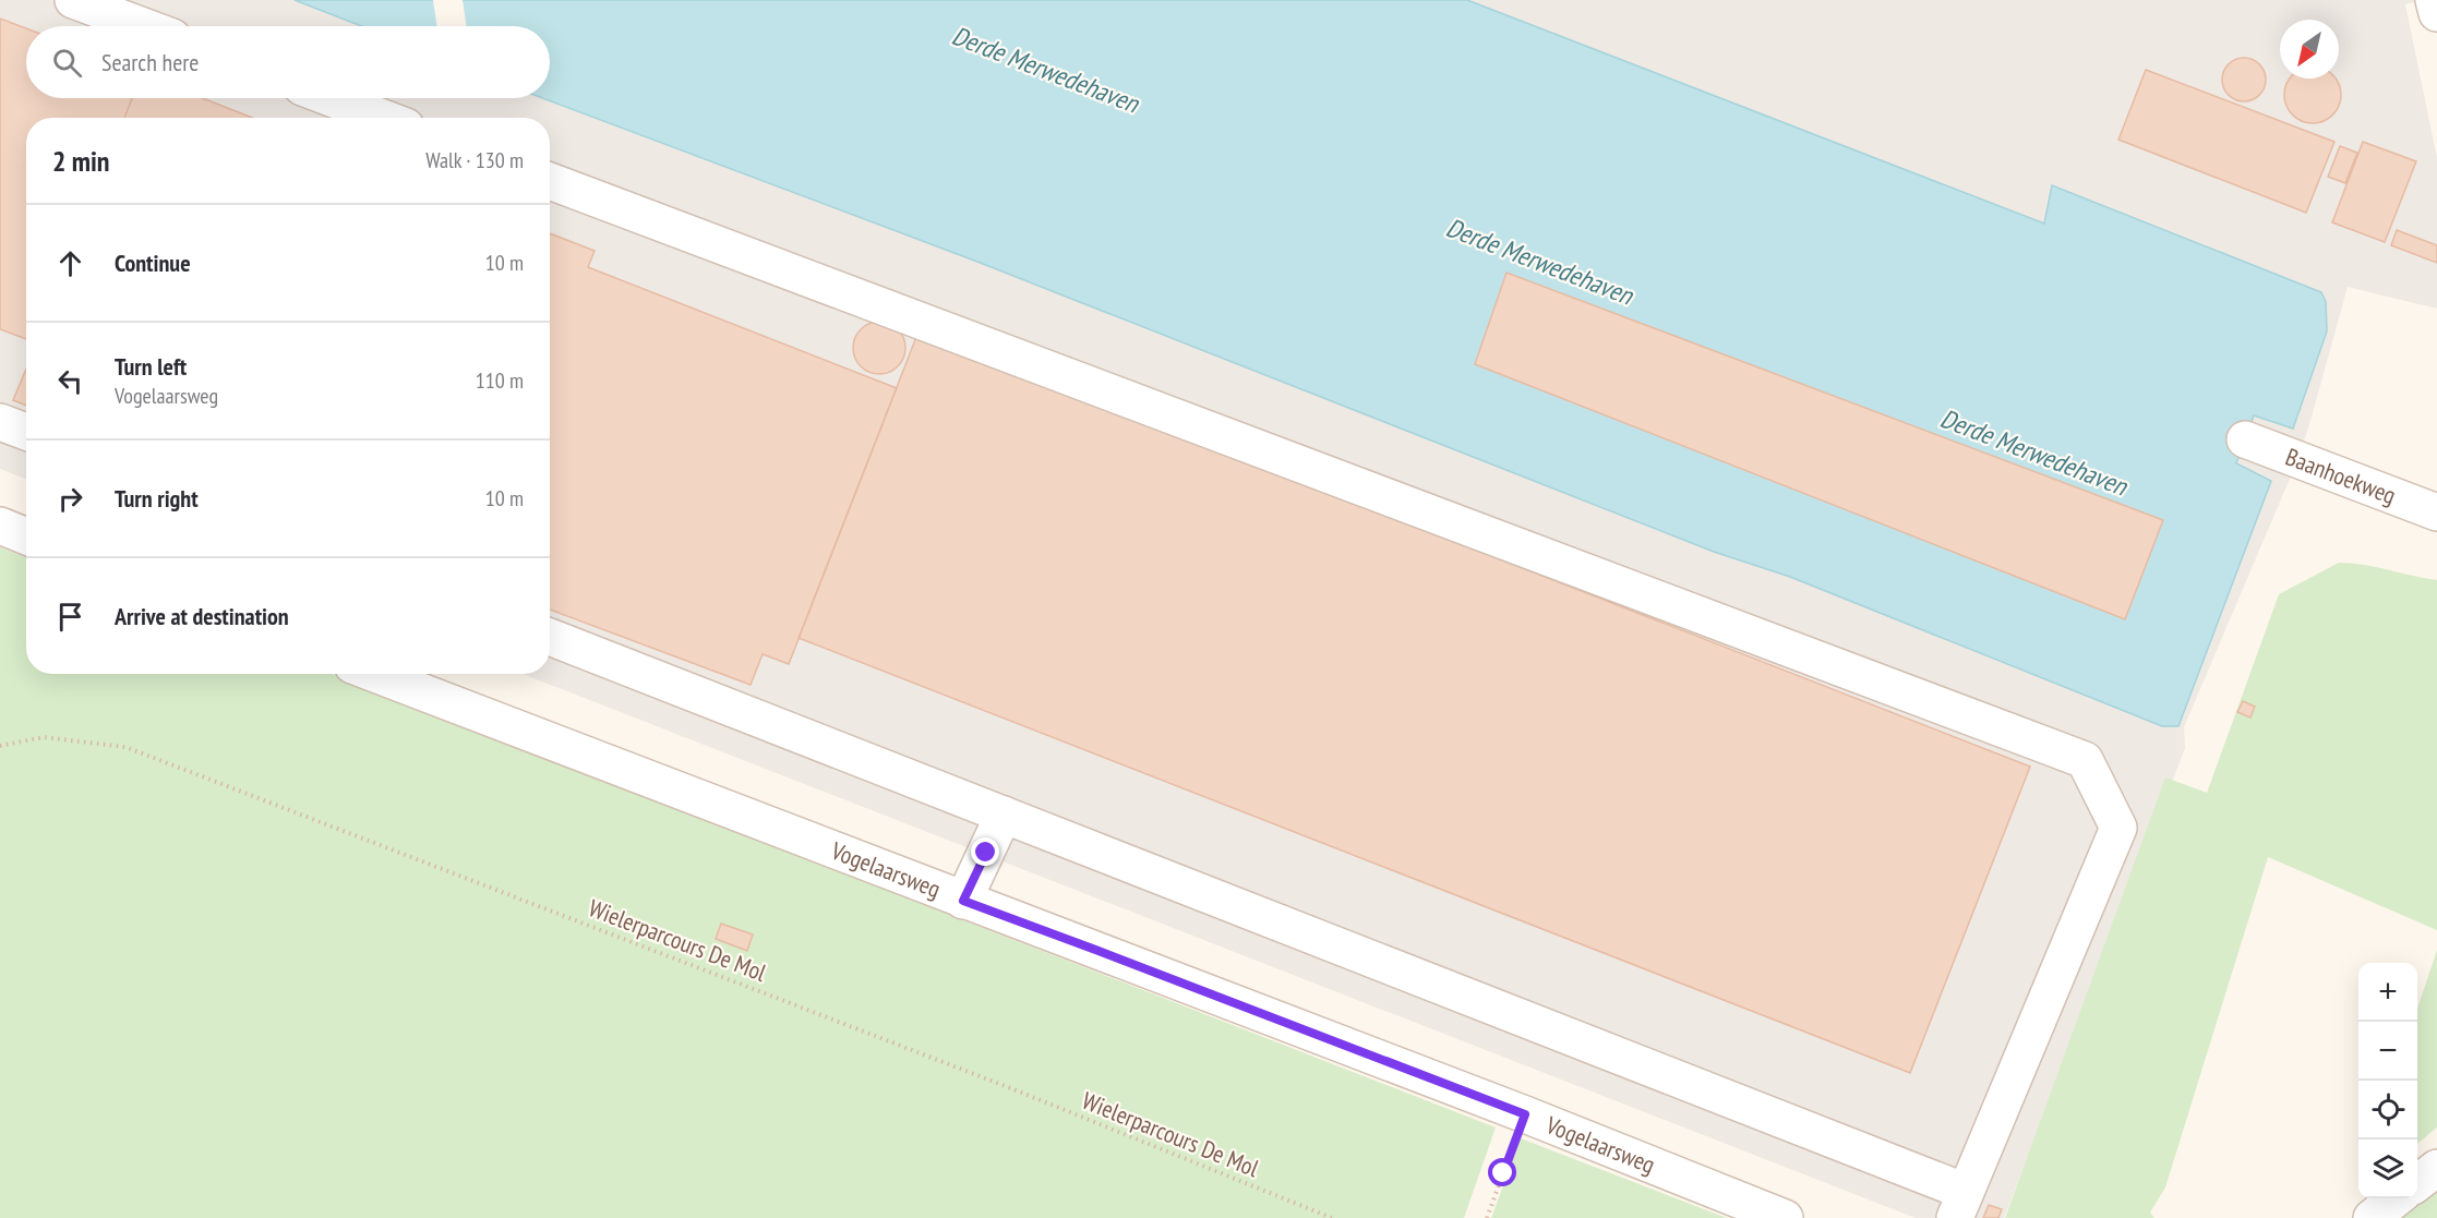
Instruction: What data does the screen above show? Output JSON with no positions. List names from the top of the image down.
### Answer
{
  "streets": {
    "street": ["Baanhoekweg", "Vogelaarsweg"],
    "path": ["Wielerparcours De Mol"]
  },
  "water": ["Derde Merwedehaven"],
  "north": "bottom left",
  "page": {
    "search": "Search here",
    "heading": ["2 min", "Walk · 130 m"],
    "list": [
      ["Continue", "10 m"],
      ["Turn left", "Vogelaarsweg", "110 m"],
      ["Turn right", "10 m"],
      "Arrive at destination"
    ],
    "map_buttons": ["+", "−"]
  }
}
